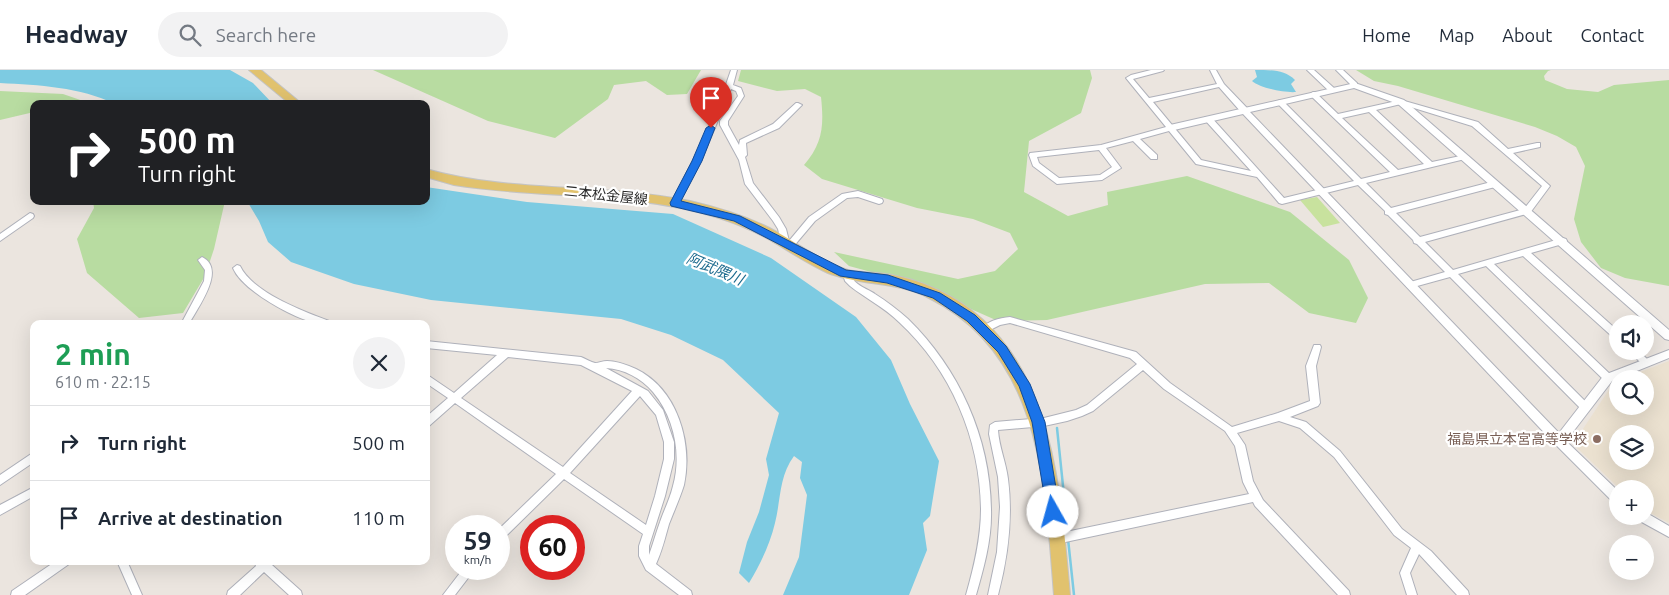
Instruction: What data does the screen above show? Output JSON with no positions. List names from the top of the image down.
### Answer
{
  "streets": {
    "main road": ["二本松金屋線"]
  },
  "water": ["阿武隈川"],
  "places": ["福島県立本宮高等学校"],
  "page": {
    "header": "Headway",
    "search": "Search here",
    "nav": [
      "Home",
      "Map",
      "About",
      "Contact"
    ],
    "turn": ["500 m", "Turn right"],
    "map_buttons": ["+", "−"],
    "heading": ["2 min", "610 m · 22:15"],
    "list": [
      {
        "name": "Turn right",
        "value": "500 m"
      },
      {
        "name": "Arrive at destination",
        "value": "110 m"
      }
    ],
    "speed": "59 km/h",
    "limit": "60"
  }
}
